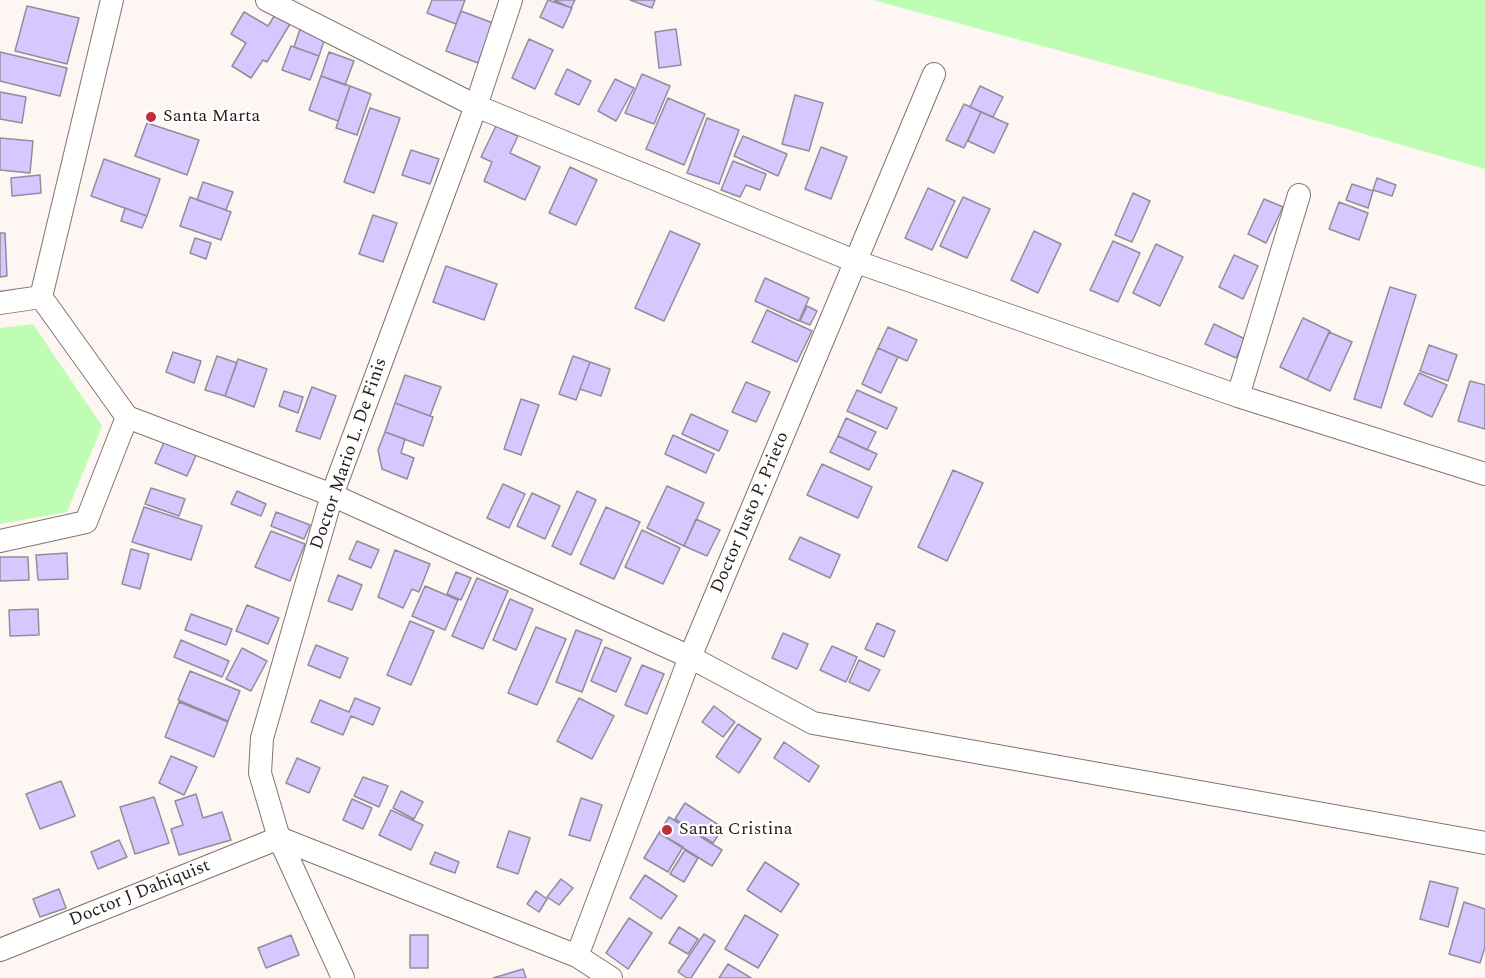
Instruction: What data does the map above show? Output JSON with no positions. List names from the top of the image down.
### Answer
{
  "streets": {
    "street": ["Doctor Mario L. De Finis", "Doctor Justo P. Prieto", "Doctor J Dahiquist"]
  },
  "crossings": [
    ["Doctor Mario L. De Finis", "Doctor J Dahiquist"]
  ],
  "places": ["Santa Marta", "Santa Cristina"]
}
